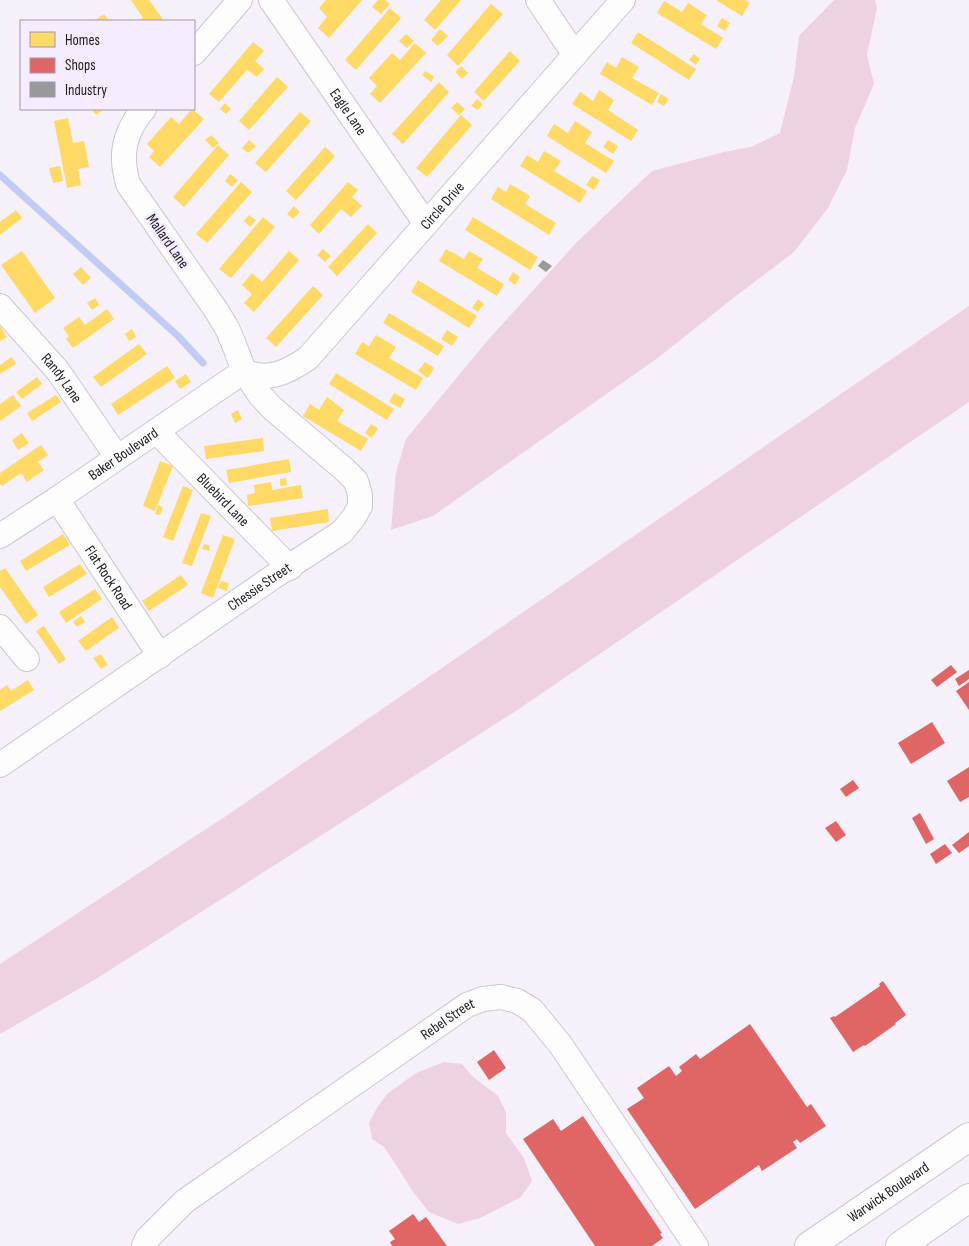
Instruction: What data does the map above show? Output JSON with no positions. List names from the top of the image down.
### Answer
{
  "streets": {
    "main road": ["Warwick Boulevard"],
    "street": [
      "Eagle Lane",
      "Circle Drive",
      "Mallard Lane",
      "Randy Lane",
      "Baker Boulevard",
      "Bluebird Lane",
      "Flat Rock Road",
      "Chessie Street",
      "Rebel Street"
    ]
  },
  "crossings": [
    ["Eagle Lane", "Circle Drive"],
    ["Circle Drive", "Mallard Lane"],
    ["Circle Drive", "Baker Boulevard"],
    ["Circle Drive", "Chessie Street"],
    ["Mallard Lane", "Baker Boulevard"],
    ["Mallard Lane", "Chessie Street"],
    ["Randy Lane", "Baker Boulevard"],
    ["Baker Boulevard", "Bluebird Lane"],
    ["Baker Boulevard", "Flat Rock Road"],
    ["Baker Boulevard", "Chessie Street"],
    ["Bluebird Lane", "Chessie Street"],
    ["Flat Rock Road", "Chessie Street"]
  ],
  "legend": ["Homes", "Shops", "Industry"]
}
